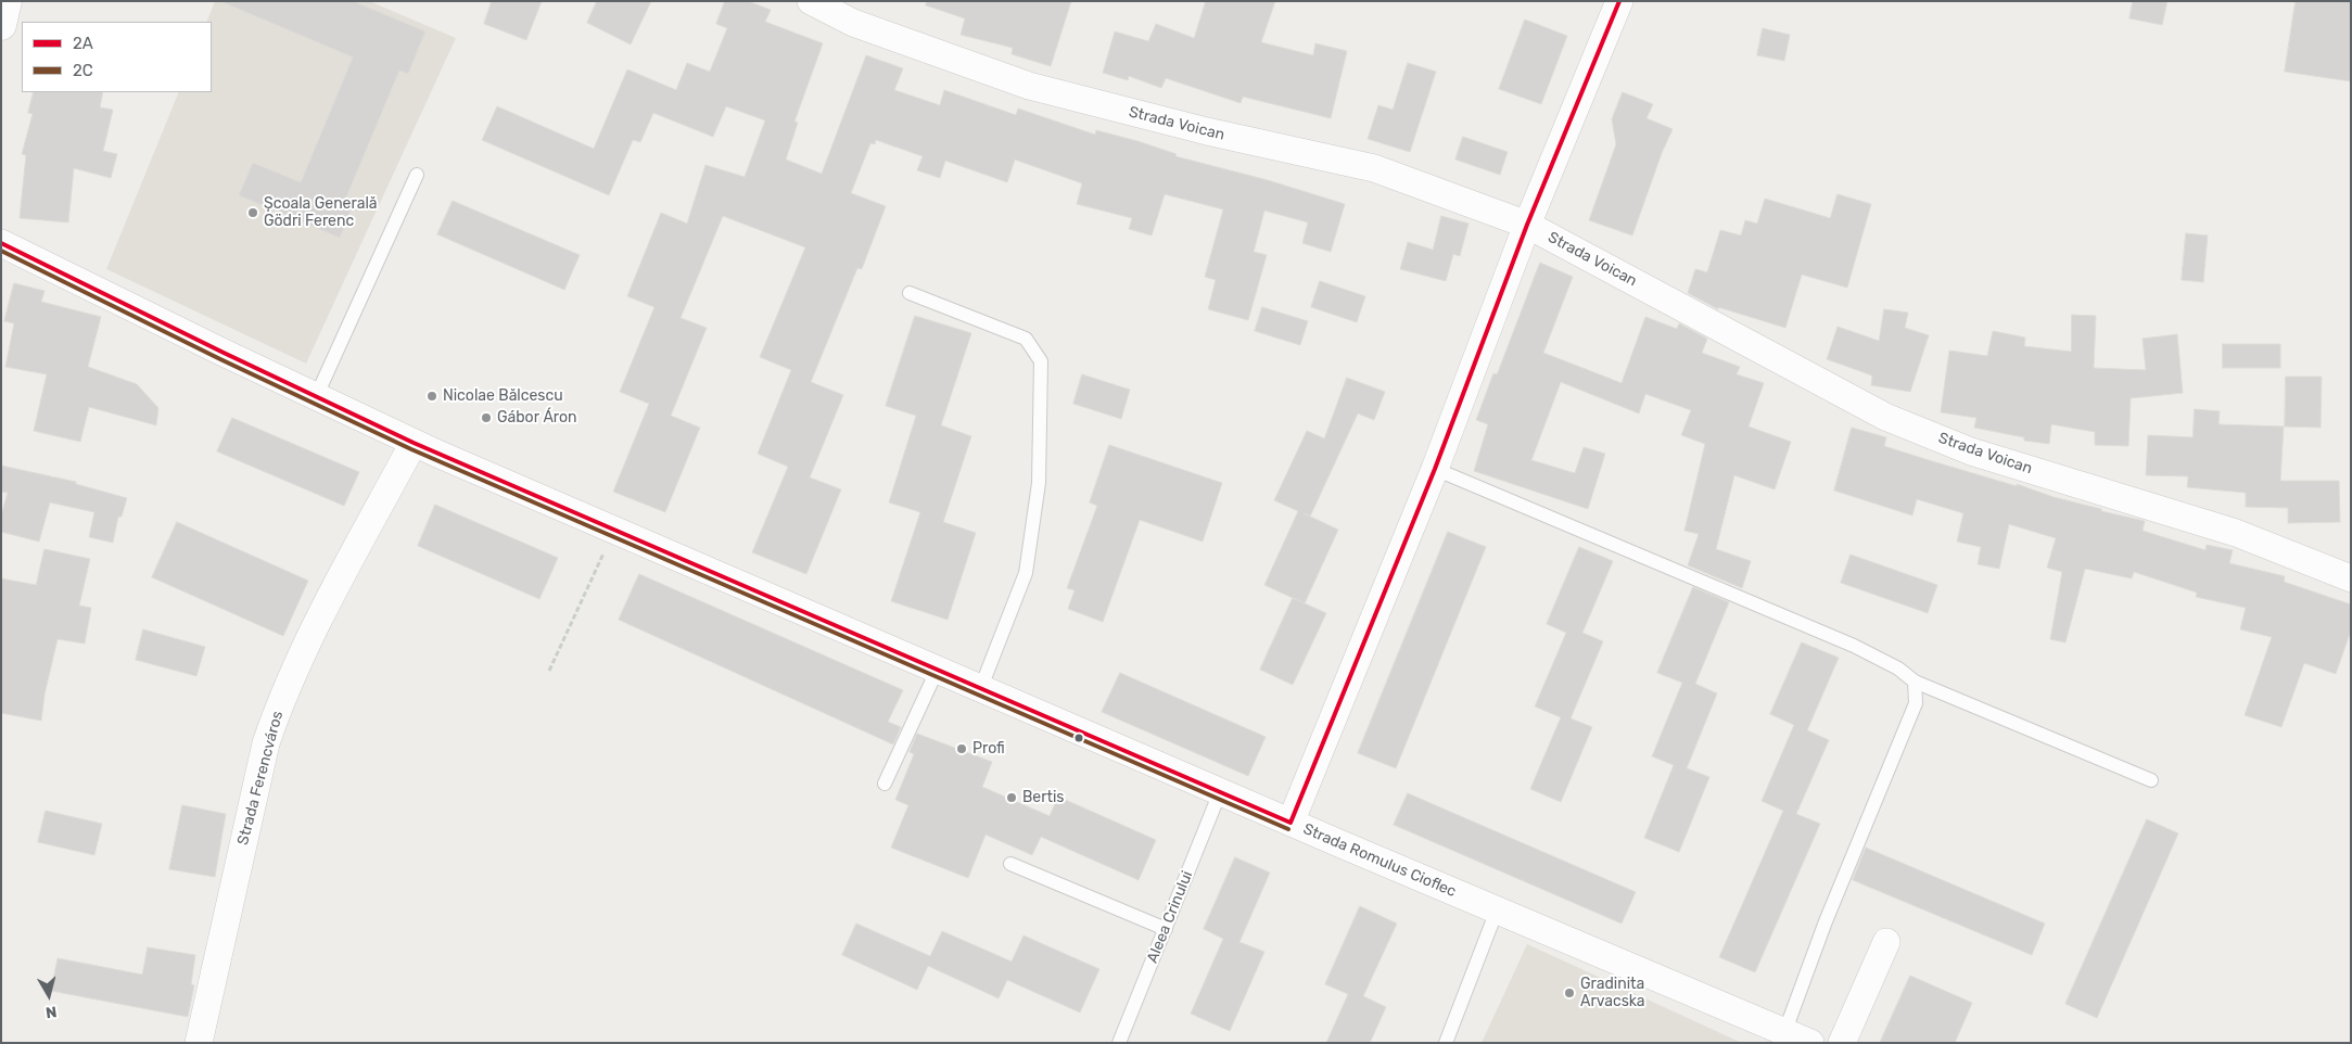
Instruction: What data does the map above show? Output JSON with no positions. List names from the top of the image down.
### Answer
{
  "streets": {
    "street": ["Strada Voican", "Strada Ferencváros", "Strada Romulus Cioflec"],
    "lane": ["Aleea Crinului"]
  },
  "crossings": [
    ["Strada Ferencváros", "Strada Romulus Cioflec"],
    ["Strada Romulus Cioflec", "Aleea Crinului"]
  ],
  "places": [
    "Școala Generală Gödri Ferenc",
    "Nicolae Bălcescu",
    "Gábor Áron",
    "Profi",
    "Bertis",
    "Gradinita Arvacska"
  ],
  "lines": ["transit line 2A", "transit line 2C"],
  "legend": ["2A", "2C"],
  "north": "bottom"
}
